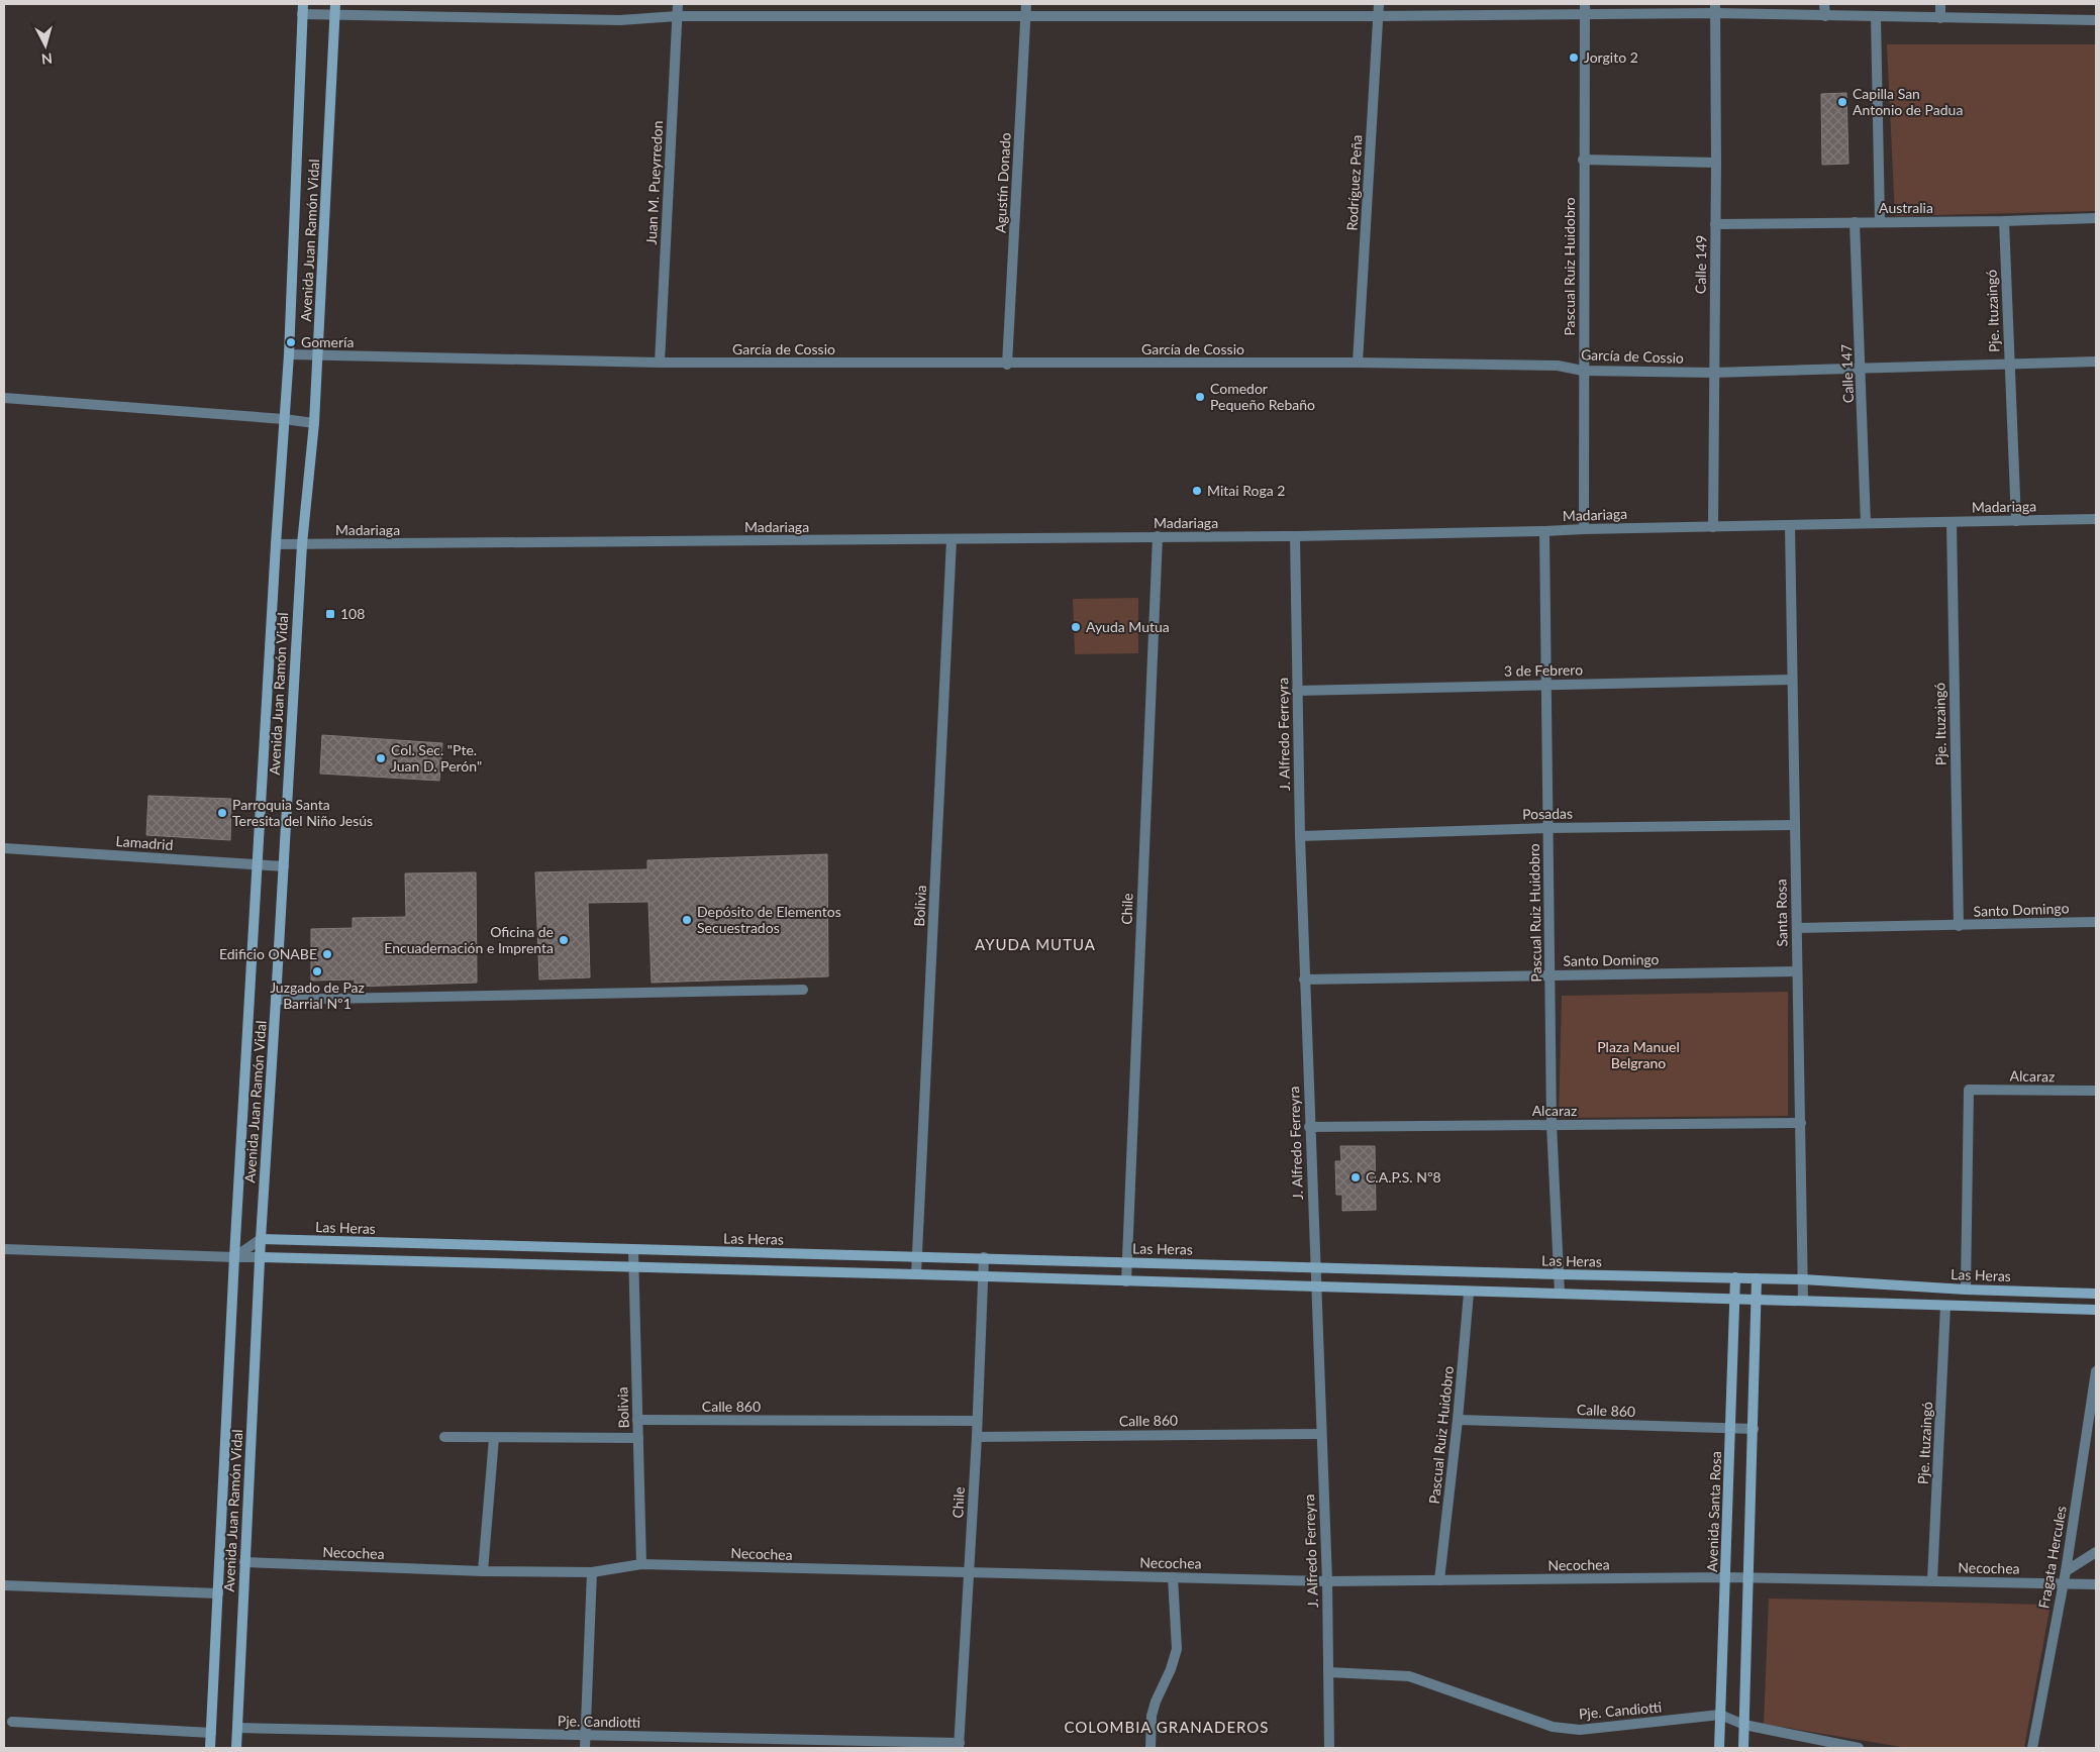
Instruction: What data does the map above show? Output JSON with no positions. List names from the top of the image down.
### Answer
{
  "streets": {
    "main road": ["Avenida Juan Ramón Vidal", "Las Heras", "Avenida Santa Rosa"],
    "street": [
      "Juan M. Pueyrredon",
      "Agustín Donado",
      "Rodríguez Peña",
      "Australia",
      "Calle 149",
      "Pascual Ruiz Huidobro",
      "Pje. Ituzaingó",
      "García de Cossio",
      "Calle 147",
      "Madariaga",
      "3 de Febrero",
      "J. Alfredo Ferreyra",
      "Posadas",
      "Lamadrid",
      "Bolivia",
      "Chile",
      "Santo Domingo",
      "Santa Rosa",
      "Alcaraz",
      "Calle 860",
      "Necochea",
      "Fragata Hercules",
      "Pje. Candiotti"
    ]
  },
  "crossings": [
    ["Juan M. Pueyrredon", "García de Cossio"],
    ["Agustín Donado", "García de Cossio"],
    ["Rodríguez Peña", "García de Cossio"],
    ["Australia", "Calle 149"],
    ["Australia", "Pje. Ituzaingó"],
    ["Australia", "Calle 147"],
    ["Avenida Juan Ramón Vidal", "García de Cossio"],
    ["Avenida Juan Ramón Vidal", "Madariaga"],
    ["Avenida Juan Ramón Vidal", "Lamadrid"],
    ["Avenida Juan Ramón Vidal", "Las Heras"],
    ["Avenida Juan Ramón Vidal", "Necochea"],
    ["Avenida Juan Ramón Vidal", "Pje. Candiotti"],
    ["Calle 149", "García de Cossio"],
    ["Calle 149", "Madariaga"],
    ["Pascual Ruiz Huidobro", "García de Cossio"],
    ["Pascual Ruiz Huidobro", "Madariaga"],
    ["Pascual Ruiz Huidobro", "3 de Febrero"],
    ["Pascual Ruiz Huidobro", "Posadas"],
    ["Pascual Ruiz Huidobro", "Santo Domingo"],
    ["Pascual Ruiz Huidobro", "Alcaraz"],
    ["Pascual Ruiz Huidobro", "Las Heras"],
    ["Pascual Ruiz Huidobro", "Calle 860"],
    ["Pascual Ruiz Huidobro", "Necochea"],
    ["Pje. Ituzaingó", "García de Cossio"],
    ["Pje. Ituzaingó", "Madariaga"],
    ["Pje. Ituzaingó", "Santo Domingo"],
    ["Pje. Ituzaingó", "Necochea"],
    ["García de Cossio", "Calle 147"],
    ["Calle 147", "Madariaga"],
    ["Madariaga", "J. Alfredo Ferreyra"],
    ["Madariaga", "Bolivia"],
    ["Madariaga", "Chile"],
    ["Madariaga", "Santa Rosa"],
    ["3 de Febrero", "J. Alfredo Ferreyra"],
    ["3 de Febrero", "Santa Rosa"],
    ["J. Alfredo Ferreyra", "Posadas"],
    ["J. Alfredo Ferreyra", "Santo Domingo"],
    ["J. Alfredo Ferreyra", "Alcaraz"],
    ["J. Alfredo Ferreyra", "Las Heras"],
    ["J. Alfredo Ferreyra", "Calle 860"],
    ["J. Alfredo Ferreyra", "Necochea"],
    ["J. Alfredo Ferreyra", "Pje. Candiotti"],
    ["Posadas", "Santa Rosa"],
    ["Bolivia", "Las Heras"],
    ["Bolivia", "Calle 860"],
    ["Bolivia", "Necochea"],
    ["Chile", "Las Heras"],
    ["Chile", "Calle 860"],
    ["Chile", "Necochea"],
    ["Chile", "Pje. Candiotti"],
    ["Santo Domingo", "Santa Rosa"],
    ["Santa Rosa", "Alcaraz"],
    ["Santa Rosa", "Las Heras"],
    ["Alcaraz", "Las Heras"],
    ["Las Heras", "Avenida Santa Rosa"],
    ["Calle 860", "Avenida Santa Rosa"],
    ["Avenida Santa Rosa", "Necochea"],
    ["Avenida Santa Rosa", "Pje. Candiotti"],
    ["Necochea", "Fragata Hercules"]
  ],
  "districts": ["AYUDA MUTUA", "COLOMBIA GRANADEROS"],
  "parks": ["Plaza Manuel Belgrano"],
  "places": {
    "other": [
      "Jorgito 2",
      "Capilla San Antonio de Padua",
      "Gomería",
      "Comedor Pequeño Rebaño",
      "Mitai Roga 2",
      "Ayuda Mutua",
      "Col. Sec. \"Pte. Juan D. Perón\"",
      "Parroquia Santa Teresita del Niño Jesús",
      "Depósito de Elementos Secuestrados",
      "Oficina de Encuadernación e Imprenta",
      "Edificio ONABE",
      "Juzgado de Paz Barrial Nº1",
      "C.A.P.S. Nº8"
    ],
    "transit": ["108"]
  },
  "north": "bottom"
}
